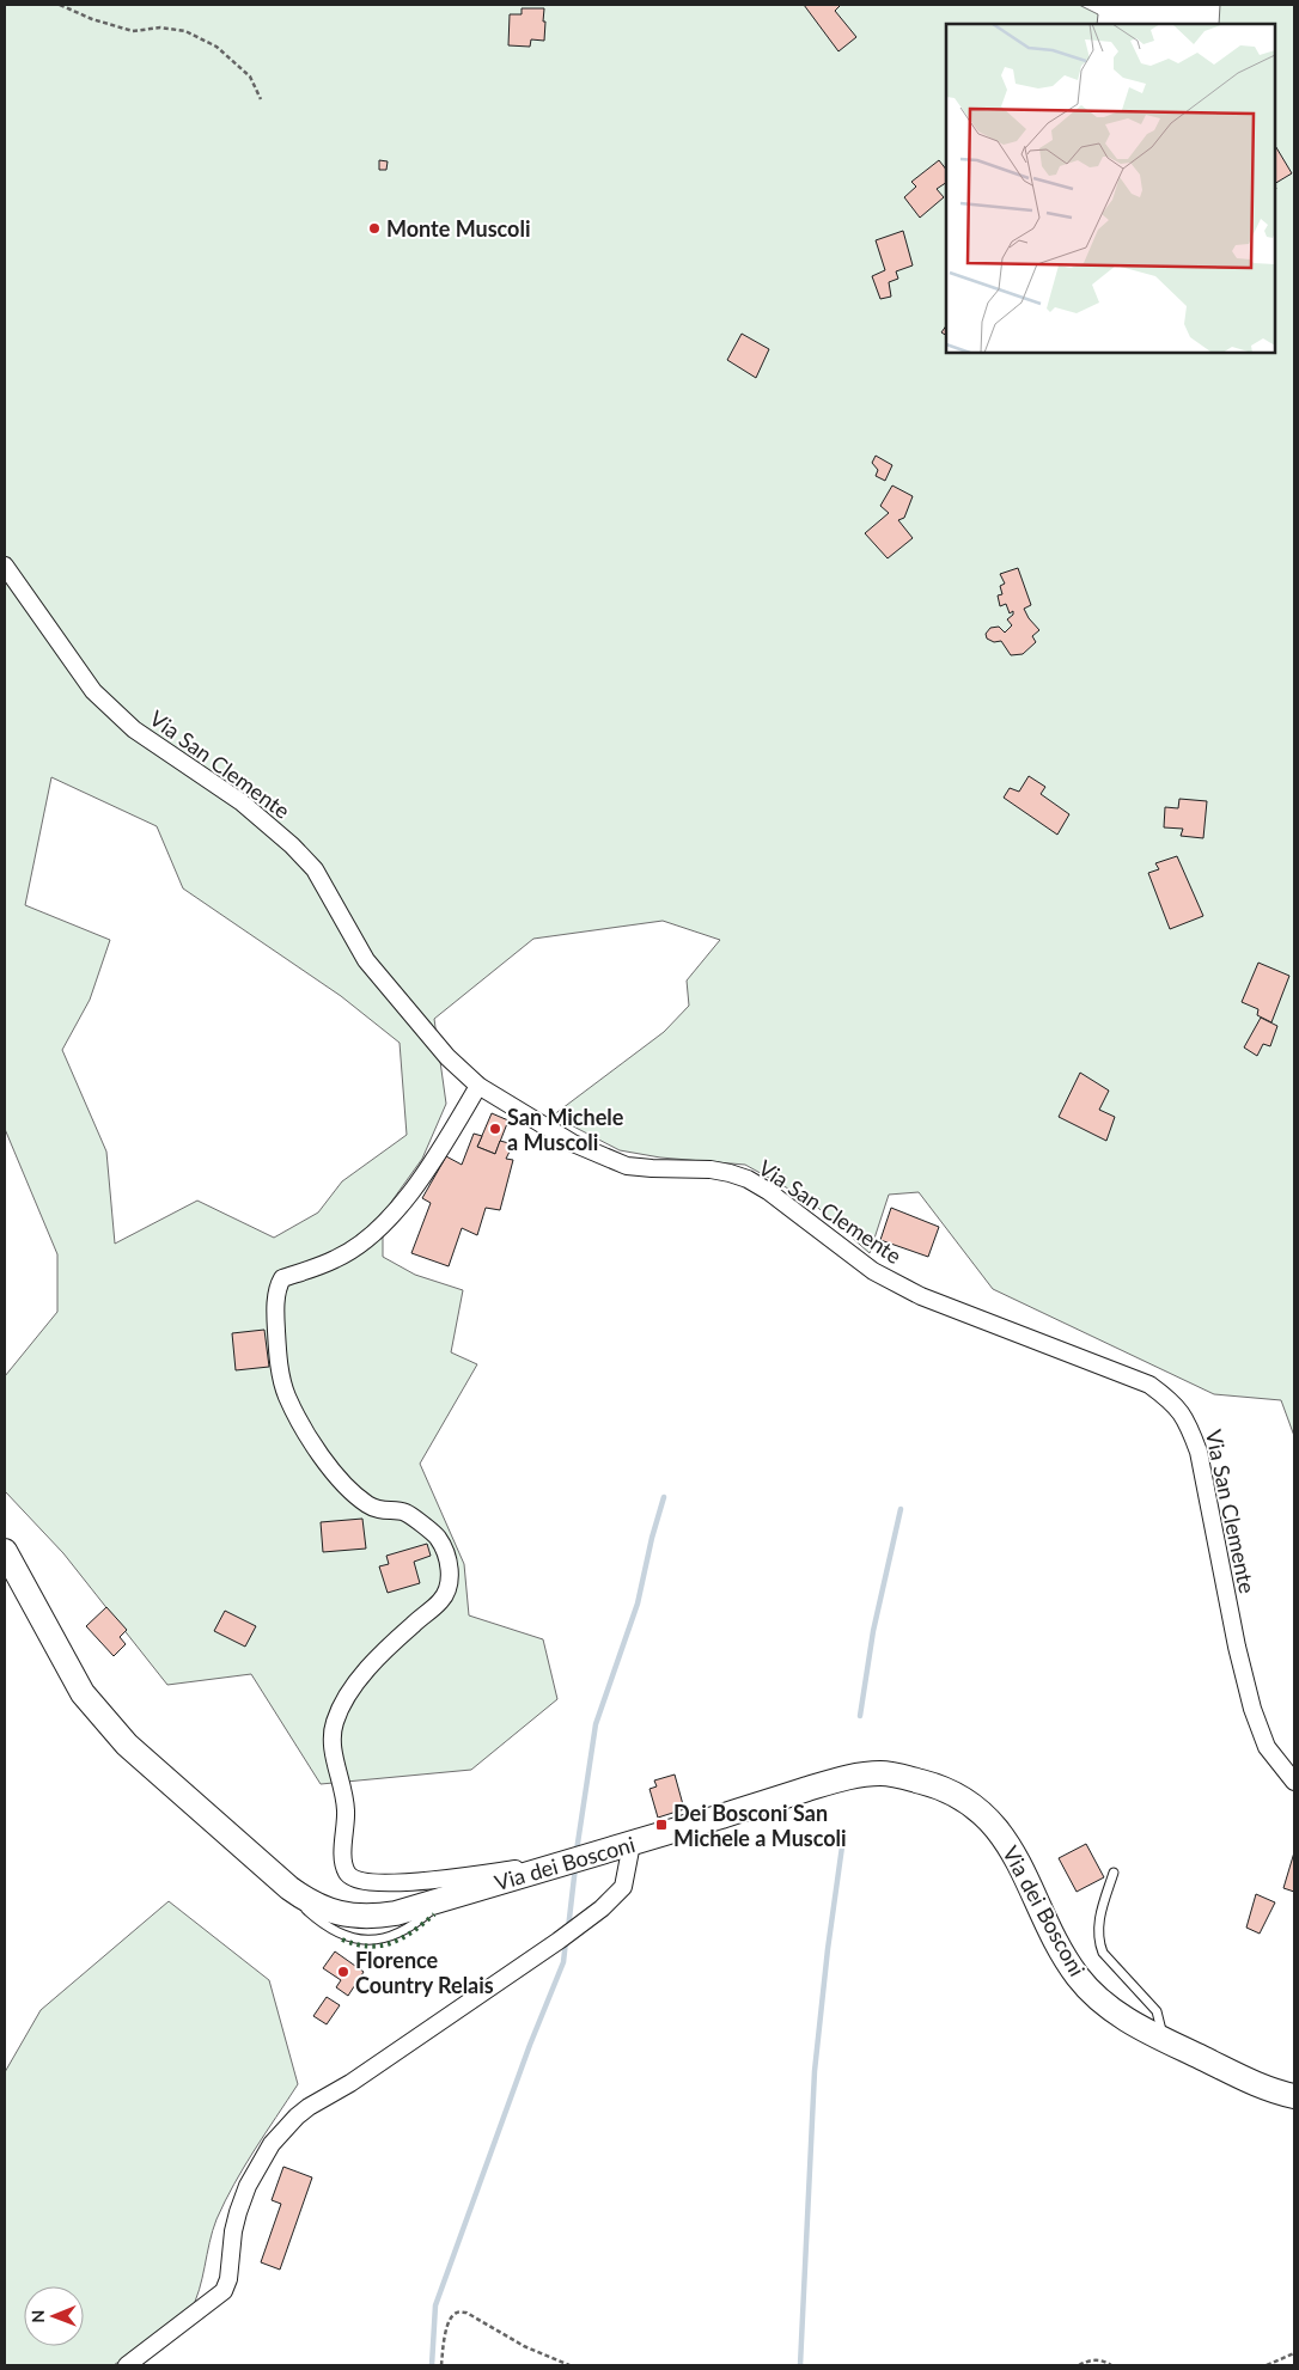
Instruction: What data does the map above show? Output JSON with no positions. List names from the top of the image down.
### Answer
{
  "streets": {
    "main road": ["Via dei Bosconi"],
    "street": ["Via San Clemente"]
  },
  "places": {
    "other": ["Monte Muscoli", "San Michele a Muscoli", "Florence Country Relais"],
    "transit": ["Dei Bosconi San Michele a Muscoli"]
  },
  "north": "left"
}
